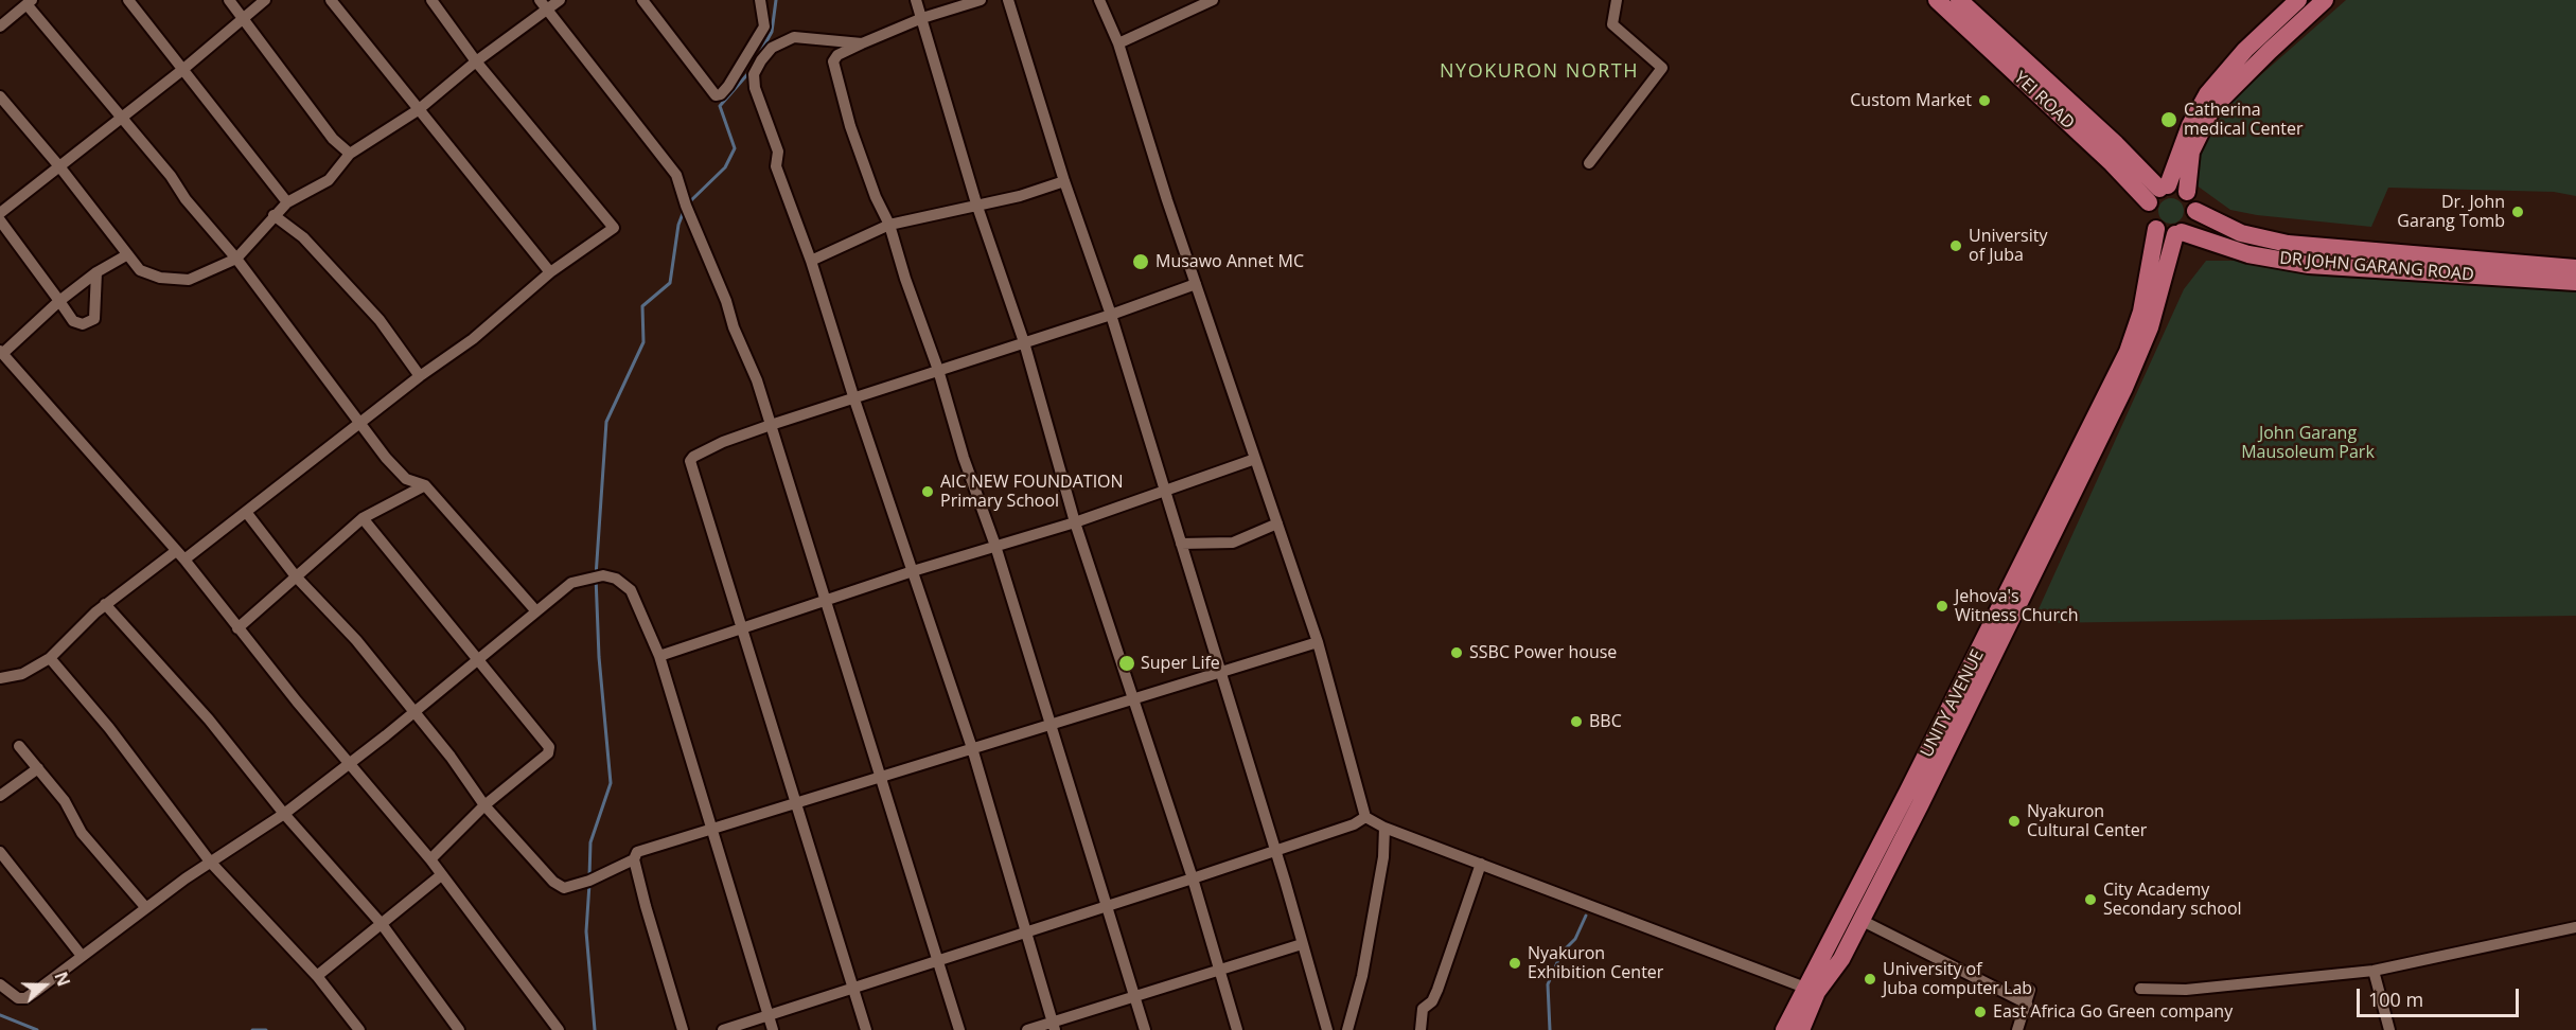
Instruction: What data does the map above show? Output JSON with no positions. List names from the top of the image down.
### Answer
{
  "streets": {
    "main road": ["YEI ROAD", "DR JOHN GARANG ROAD", "UNITY AVENUE"]
  },
  "crossings": [
    ["YEI ROAD", "DR JOHN GARANG ROAD"],
    ["YEI ROAD", "UNITY AVENUE"],
    ["DR JOHN GARANG ROAD", "UNITY AVENUE"]
  ],
  "districts": ["NYOKURON NORTH"],
  "parks": ["John Garang Mausoleum Park"],
  "places": [
    "Custom Market",
    "Catherina medical Center",
    "Dr. John Garang Tomb",
    "University of Juba",
    "Musawo Annet MC",
    "AIC NEW FOUNDATION Primary School",
    "Jehova's Witness Church",
    "SSBC Power house",
    "Super Life",
    "BBC",
    "Nyakuron Cultural Center",
    "City Academy Secondary school",
    "Nyakuron Exhibition Center",
    "University of Juba computer Lab",
    "East Africa Go Green company"
  ],
  "scale_bar": "100 m",
  "north": "right"
}
